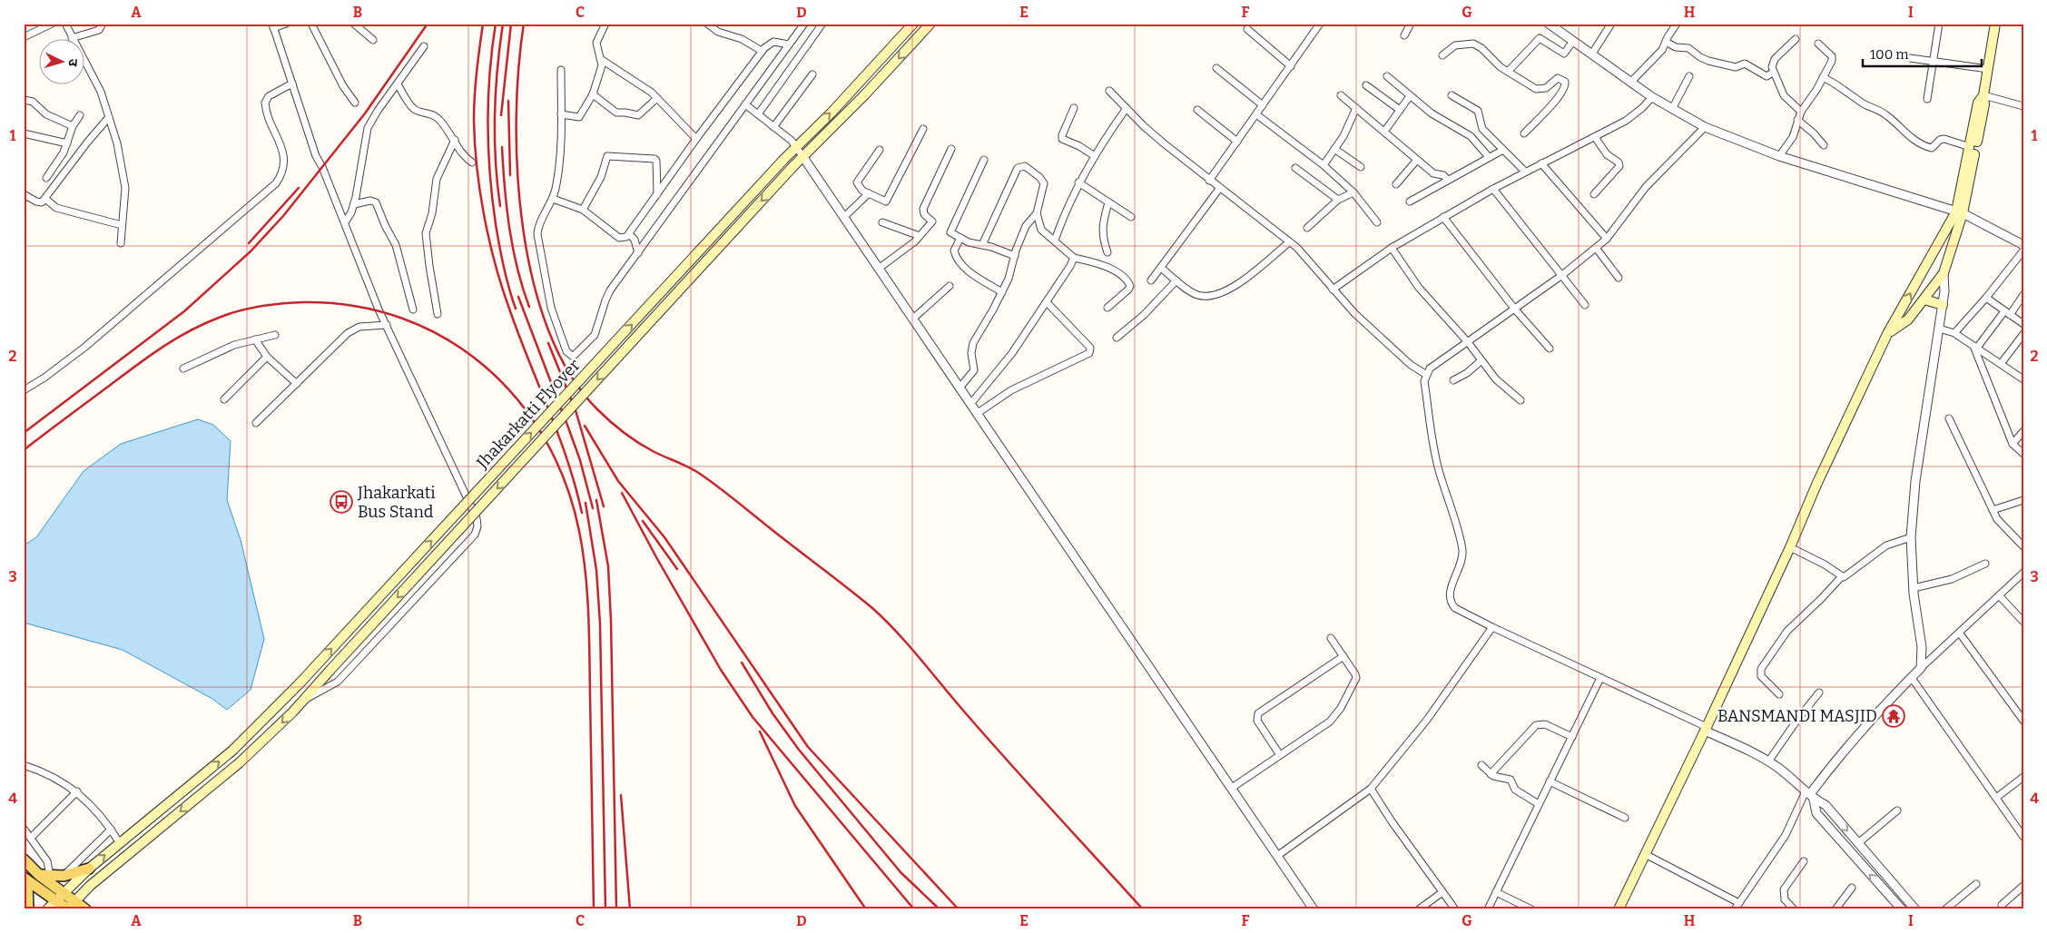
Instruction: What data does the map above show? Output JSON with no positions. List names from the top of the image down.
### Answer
{
  "streets": {
    "main road": ["Jhakarkatti Flyover"]
  },
  "places": {
    "bus stop": ["Jhakarkati Bus Stand"],
    "temple": ["BANSMANDI MASJID"]
  },
  "scale_bar": "100 m",
  "north": "right",
  "grid": {
    "columns": [
      "A",
      "B",
      "C",
      "D",
      "E",
      "F",
      "G",
      "H",
      "I"
    ],
    "rows": [
      "1",
      "2",
      "3",
      "4"
    ]
  }
}
